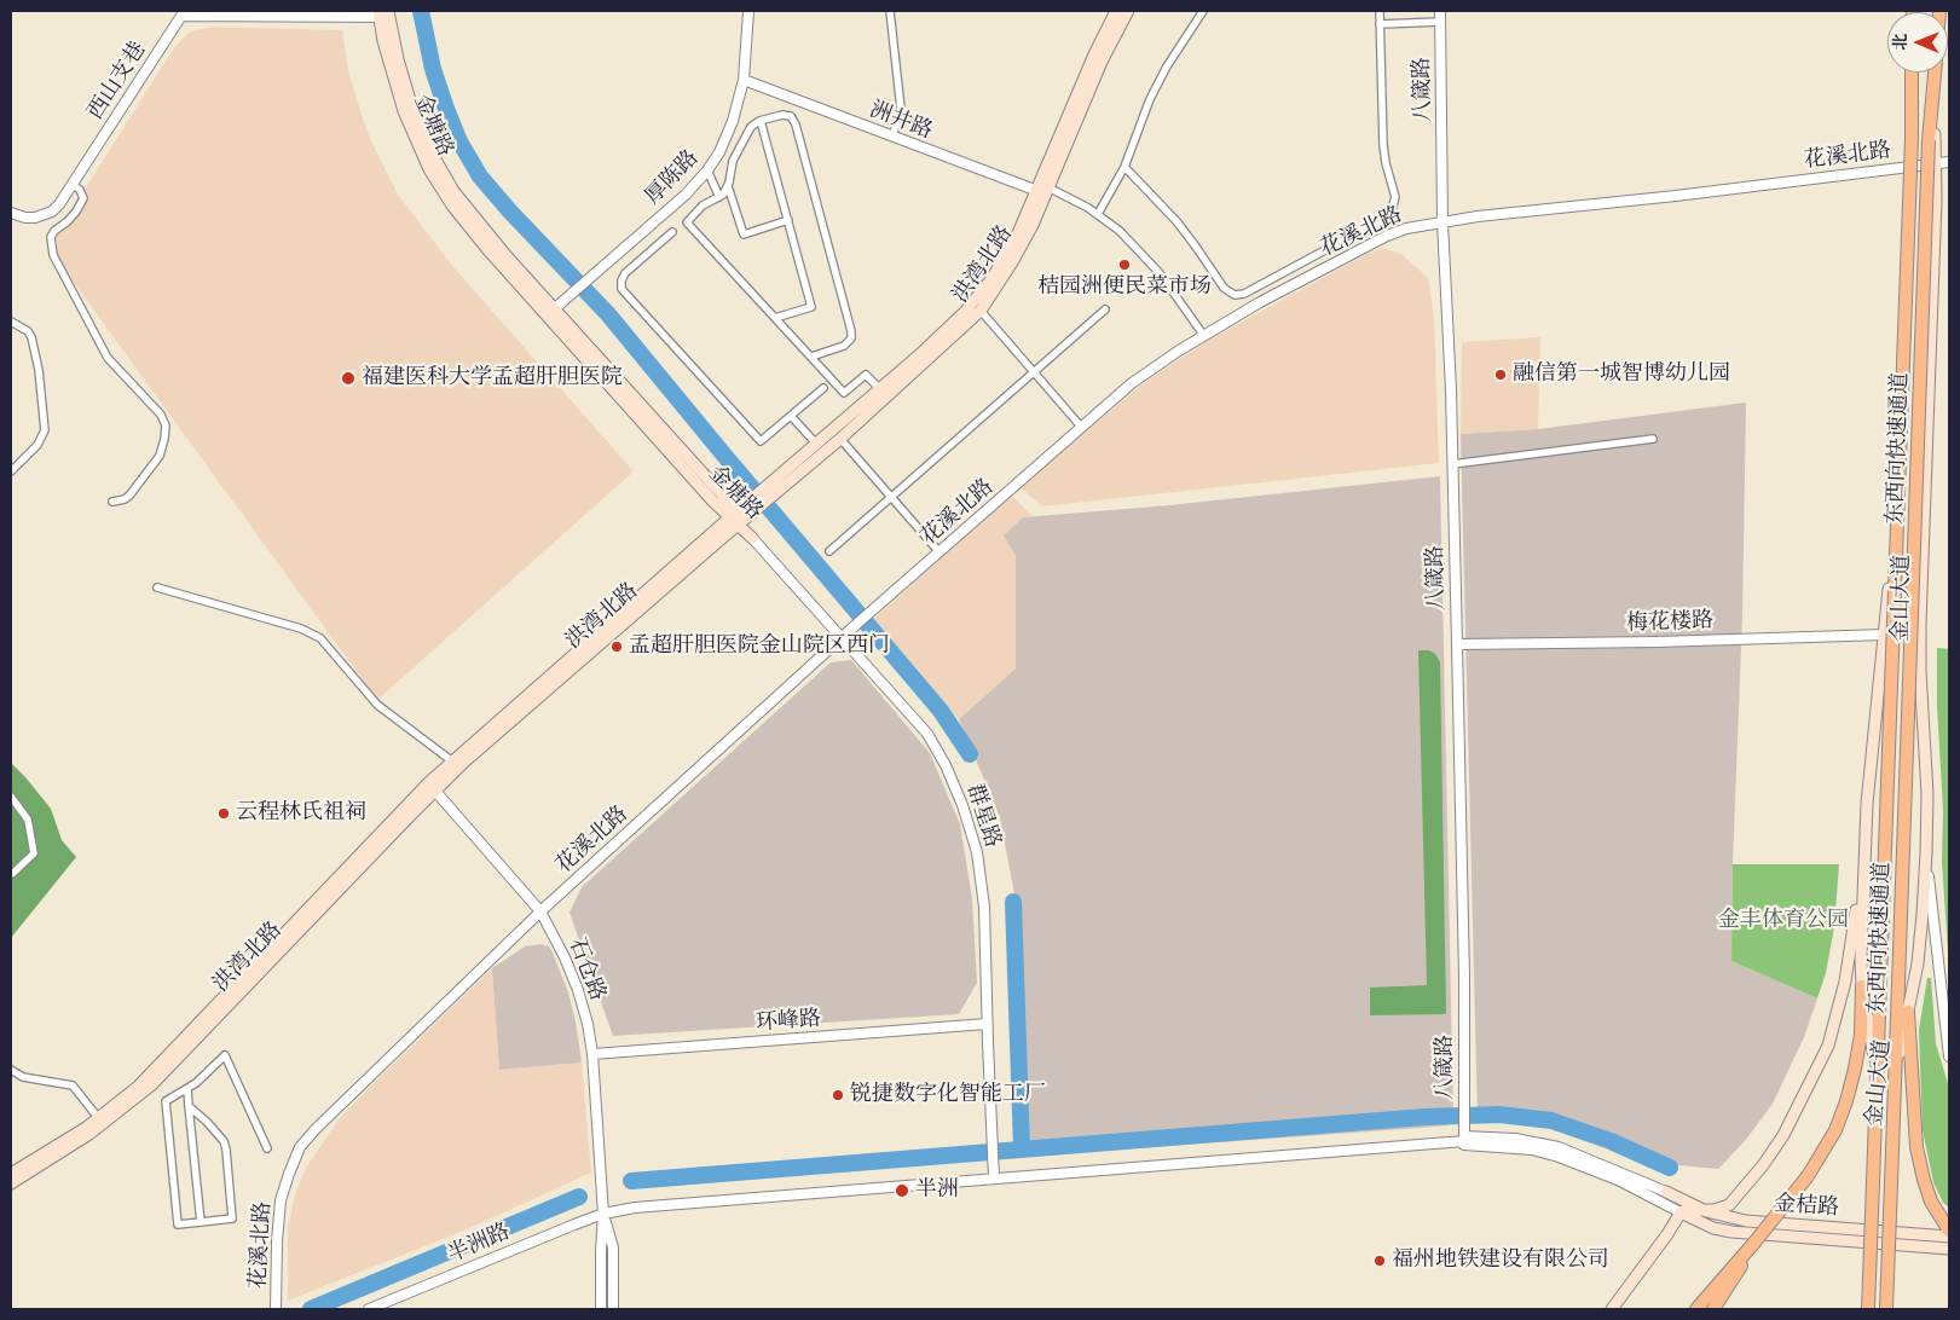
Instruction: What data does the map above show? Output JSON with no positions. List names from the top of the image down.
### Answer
{
  "streets": {
    "highway": ["东西向快速通道", "金山大道"],
    "main road": ["金塘路", "洪湾北路", "金桔路"],
    "street": [
      "西山支巷",
      "八箴路",
      "洲井路",
      "花溪北路",
      "厚陈路",
      "梅花楼路",
      "群星路",
      "石仓路",
      "环峰路",
      "半洲路"
    ]
  },
  "crossings": [
    ["西山支巷", "金塘路"],
    ["八箴路", "花溪北路"],
    ["八箴路", "梅花楼路"],
    ["八箴路", "半洲路"],
    ["洲井路", "厚陈路"],
    ["洲井路", "洪湾北路"],
    ["金塘路", "厚陈路"],
    ["金塘路", "洪湾北路"],
    ["金塘路", "群星路"],
    ["花溪北路", "金山大道"],
    ["花溪北路", "群星路"],
    ["花溪北路", "石仓路"],
    ["洪湾北路", "石仓路"],
    ["东西向快速通道", "金山大道"],
    ["金山大道", "梅花楼路"],
    ["群星路", "环峰路"],
    ["群星路", "半洲路"],
    ["石仓路", "环峰路"],
    ["石仓路", "半洲路"]
  ],
  "parks": ["金丰体育公园"],
  "places": [
    "桔园洲便民菜市场",
    "融信第一城智博幼儿园",
    "福建医科大学孟超肝胆医院",
    "孟超肝胆医院金山院区西门",
    "云程林氏祖祠",
    "锐捷数字化智能工厂",
    "半洲",
    "福州地铁建设有限公司"
  ],
  "north": "left"
}
